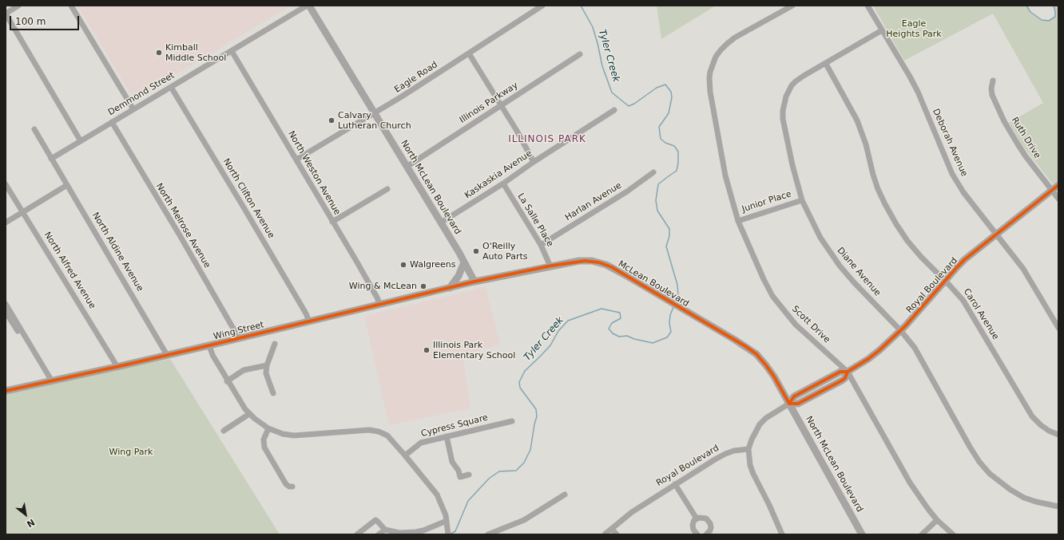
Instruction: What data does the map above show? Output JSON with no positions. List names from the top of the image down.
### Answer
{
  "streets": {
    "main road": [
      "North McLean Boulevard",
      "McLean Boulevard",
      "Royal Boulevard",
      "Wing Street"
    ],
    "street": [
      "Eagle Road",
      "Demmond Street",
      "Illinois Parkway",
      "Ruth Drive",
      "Deborah Avenue",
      "North Weston Avenue",
      "Kaskaskia Avenue",
      "North Clifton Avenue",
      "Harlan Avenue",
      "Junior Place",
      "La Salle Place",
      "North Melrose Avenue",
      "North Aldine Avenue",
      "North Alfred Avenue",
      "Diane Avenue",
      "Carol Avenue",
      "Scott Drive",
      "Cypress Square"
    ]
  },
  "crossings": [
    ["Eagle Road", "North Weston Avenue"],
    ["Eagle Road", "North McLean Boulevard"],
    ["Demmond Street", "North Weston Avenue"],
    ["Demmond Street", "North Clifton Avenue"],
    ["Demmond Street", "North Melrose Avenue"],
    ["Demmond Street", "North Aldine Avenue"],
    ["Illinois Parkway", "North McLean Boulevard"],
    ["Ruth Drive", "Royal Boulevard"],
    ["Deborah Avenue", "Diane Avenue"],
    ["Deborah Avenue", "Royal Boulevard"],
    ["North Weston Avenue", "Wing Street"],
    ["Kaskaskia Avenue", "North McLean Boulevard"],
    ["Kaskaskia Avenue", "La Salle Place"],
    ["North McLean Boulevard", "McLean Boulevard"],
    ["North McLean Boulevard", "Royal Boulevard"],
    ["North McLean Boulevard", "Wing Street"],
    ["North Clifton Avenue", "Wing Street"],
    ["Harlan Avenue", "La Salle Place"],
    ["Junior Place", "Diane Avenue"],
    ["Junior Place", "Scott Drive"],
    ["La Salle Place", "McLean Boulevard"],
    ["North Melrose Avenue", "Wing Street"],
    ["North Aldine Avenue", "Wing Street"],
    ["North Alfred Avenue", "Wing Street"],
    ["Diane Avenue", "Royal Boulevard"],
    ["Diane Avenue", "Carol Avenue"],
    ["McLean Boulevard", "Royal Boulevard"],
    ["McLean Boulevard", "Wing Street"],
    ["Royal Boulevard", "Carol Avenue"],
    ["Royal Boulevard", "Scott Drive"]
  ],
  "districts": ["ILLINOIS PARK"],
  "water": ["Tyler Creek"],
  "parks": ["Eagle Heights Park", "Wing Park"],
  "places": [
    "Kimball Middle School",
    "Calvary Lutheran Church",
    "O'Reilly Auto Parts",
    "Walgreens",
    "Wing & McLean",
    "Illinois Park Elementary School"
  ],
  "scale_bar": "100 m",
  "north": "bottom right"
}
